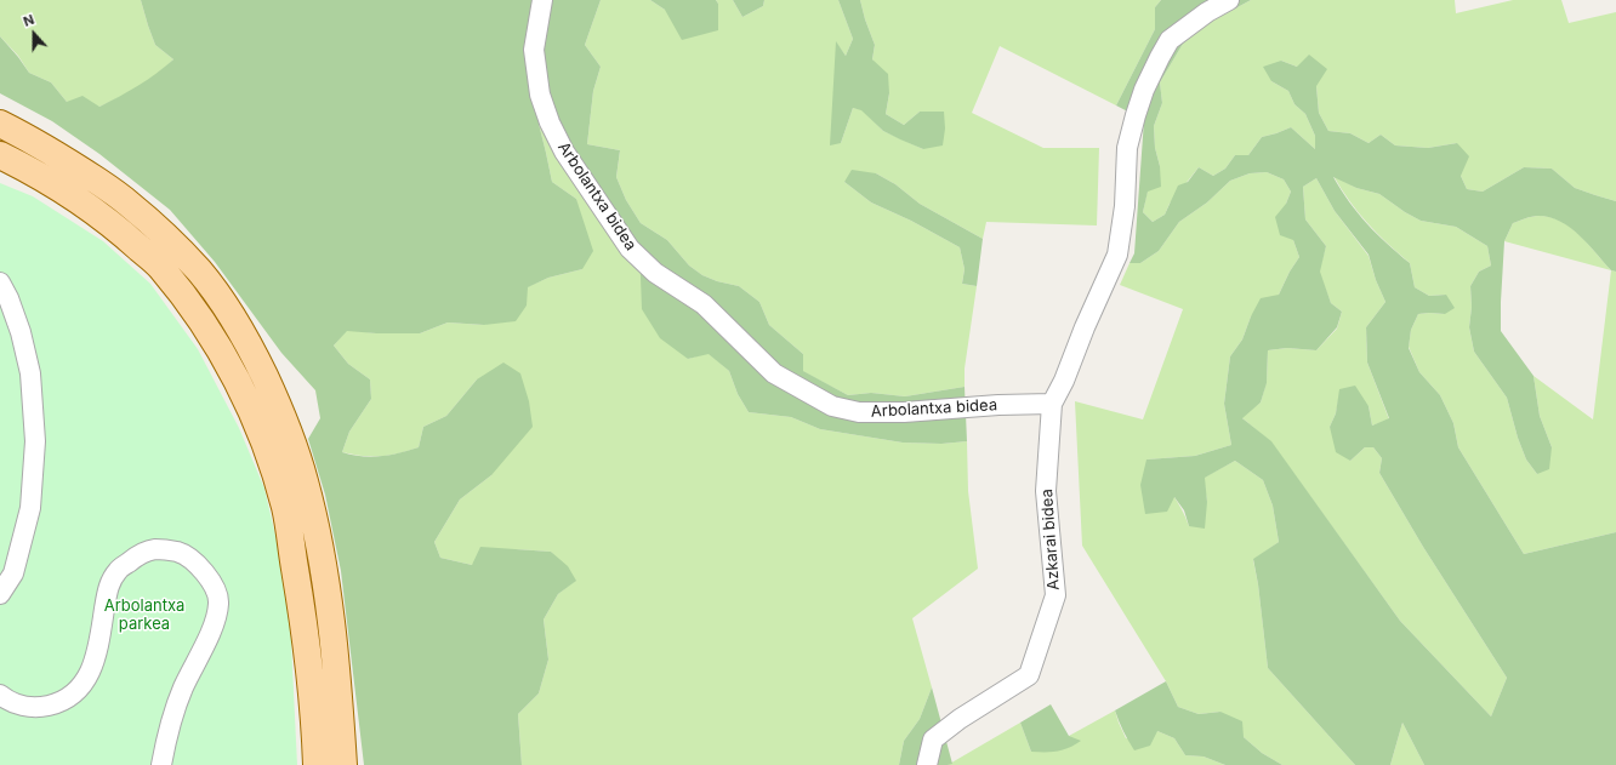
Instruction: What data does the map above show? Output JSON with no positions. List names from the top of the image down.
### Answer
{
  "streets": {
    "street": ["Arbolantxa bidea", "Azkarai bidea"]
  },
  "crossings": [
    ["Arbolantxa bidea", "Azkarai bidea"]
  ],
  "parks": ["Arbolantxa parkea"],
  "north": "top"
}
